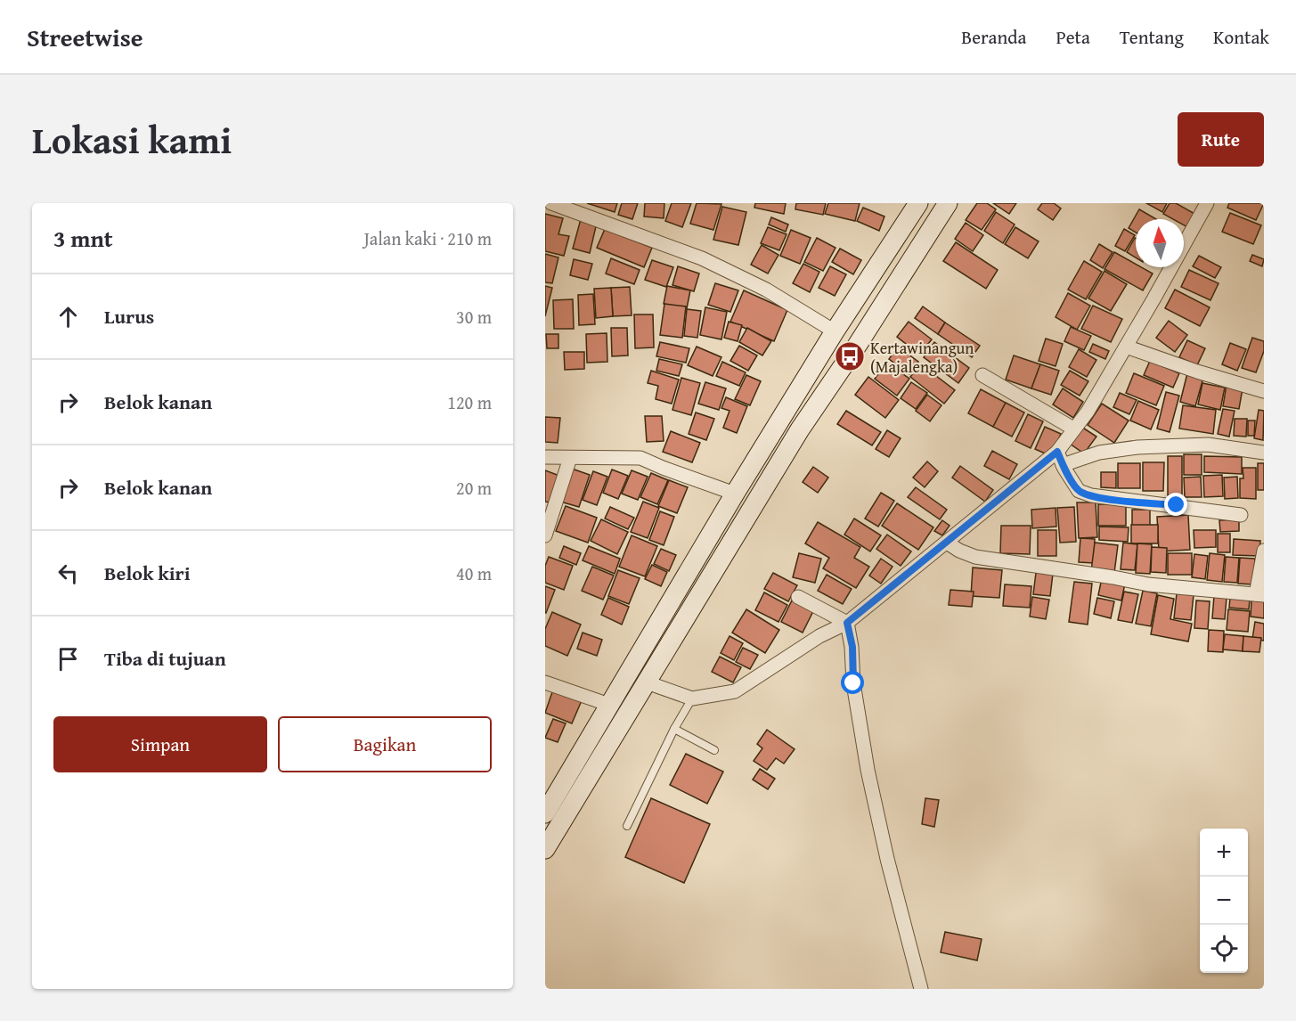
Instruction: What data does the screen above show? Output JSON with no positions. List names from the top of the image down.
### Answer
{
  "places": {
    "bus stop": ["Kertawinangun (Majalengka)"]
  },
  "north": "top",
  "page": {
    "header": "Streetwise",
    "nav": [
      "Beranda",
      "Peta",
      "Tentang",
      "Kontak"
    ],
    "title": "Lokasi kami",
    "buttons": [
      "Rute",
      ["Simpan", "Bagikan"]
    ],
    "heading": ["3 mnt", "Jalan kaki · 210 m"],
    "list": [
      ["Lurus", "30 m"],
      ["Belok kanan", "120 m"],
      ["Belok kanan", "20 m"],
      ["Belok kiri", "40 m"],
      "Tiba di tujuan"
    ],
    "map_buttons": ["+", "−"]
  }
}
